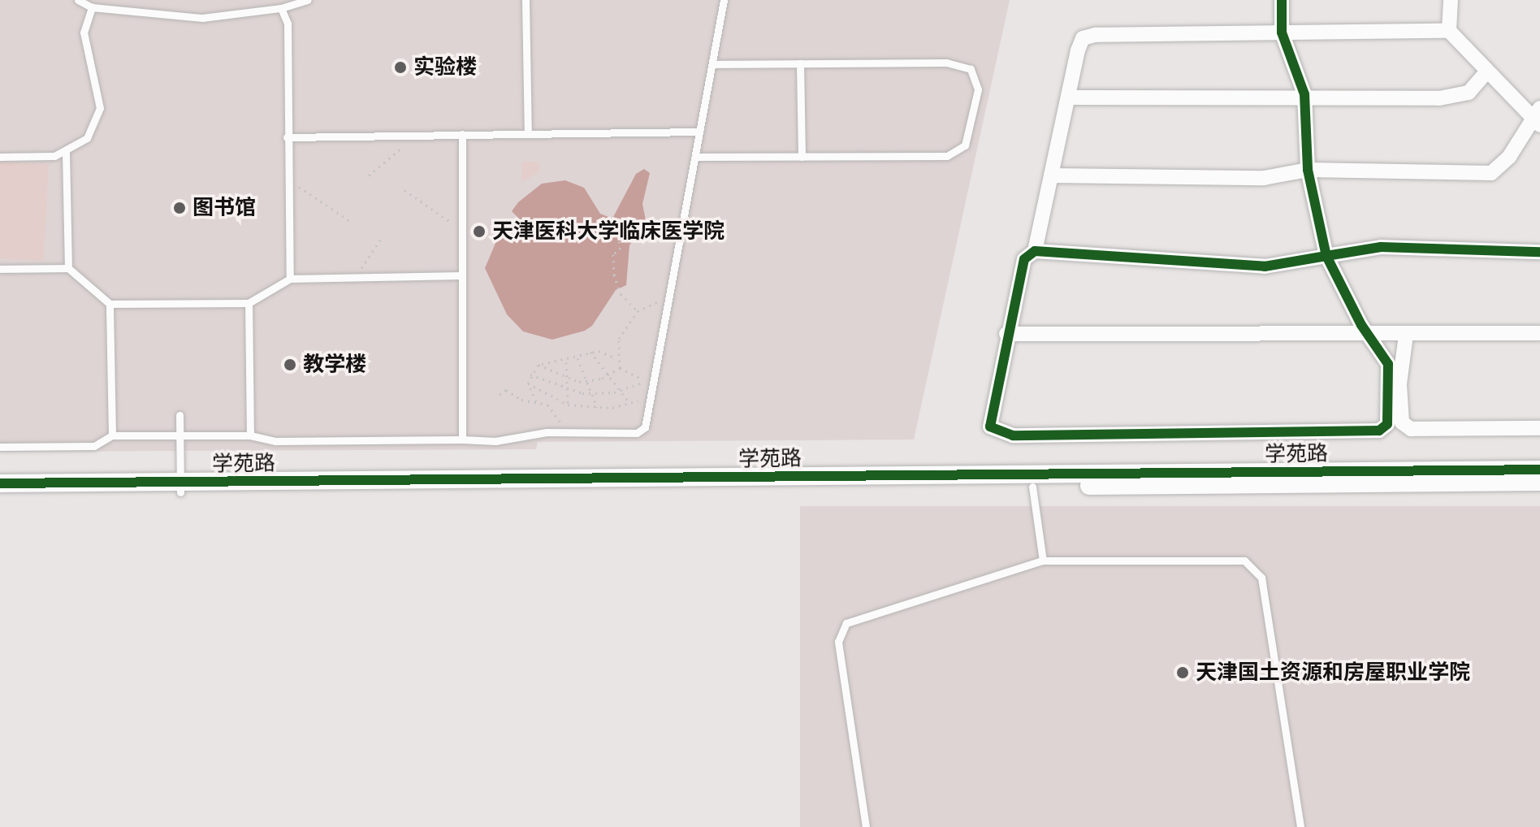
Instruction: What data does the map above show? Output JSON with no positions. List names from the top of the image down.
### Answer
{
  "streets": {
    "street": ["学苑路"]
  },
  "places": [
    "实验楼",
    "图书馆",
    "天津医科大学临床医学院",
    "教学楼",
    "天津国土资源和房屋职业学院"
  ]
}
